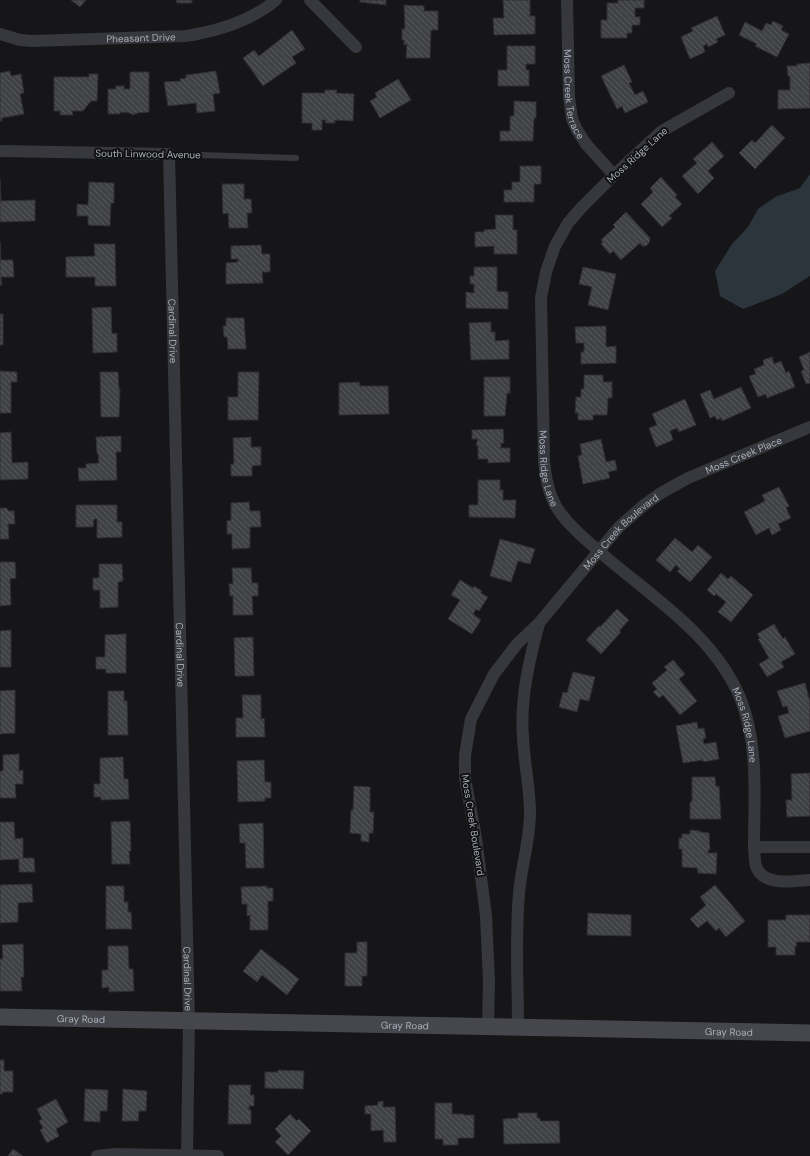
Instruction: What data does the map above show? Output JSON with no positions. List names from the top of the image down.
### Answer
{
  "streets": {
    "street": [
      "Pheasant Drive",
      "Moss Creek Terrace",
      "South Linwood Avenue",
      "Moss Ridge Lane",
      "Cardinal Drive",
      "Moss Creek Place",
      "Moss Creek Boulevard",
      "Gray Road"
    ]
  },
  "crossings": [
    ["Moss Creek Terrace", "Moss Ridge Lane"],
    ["South Linwood Avenue", "Cardinal Drive"],
    ["Moss Ridge Lane", "Moss Creek Boulevard"],
    ["Cardinal Drive", "Gray Road"],
    ["Moss Creek Place", "Moss Creek Boulevard"],
    ["Moss Creek Boulevard", "Gray Road"]
  ]
}
